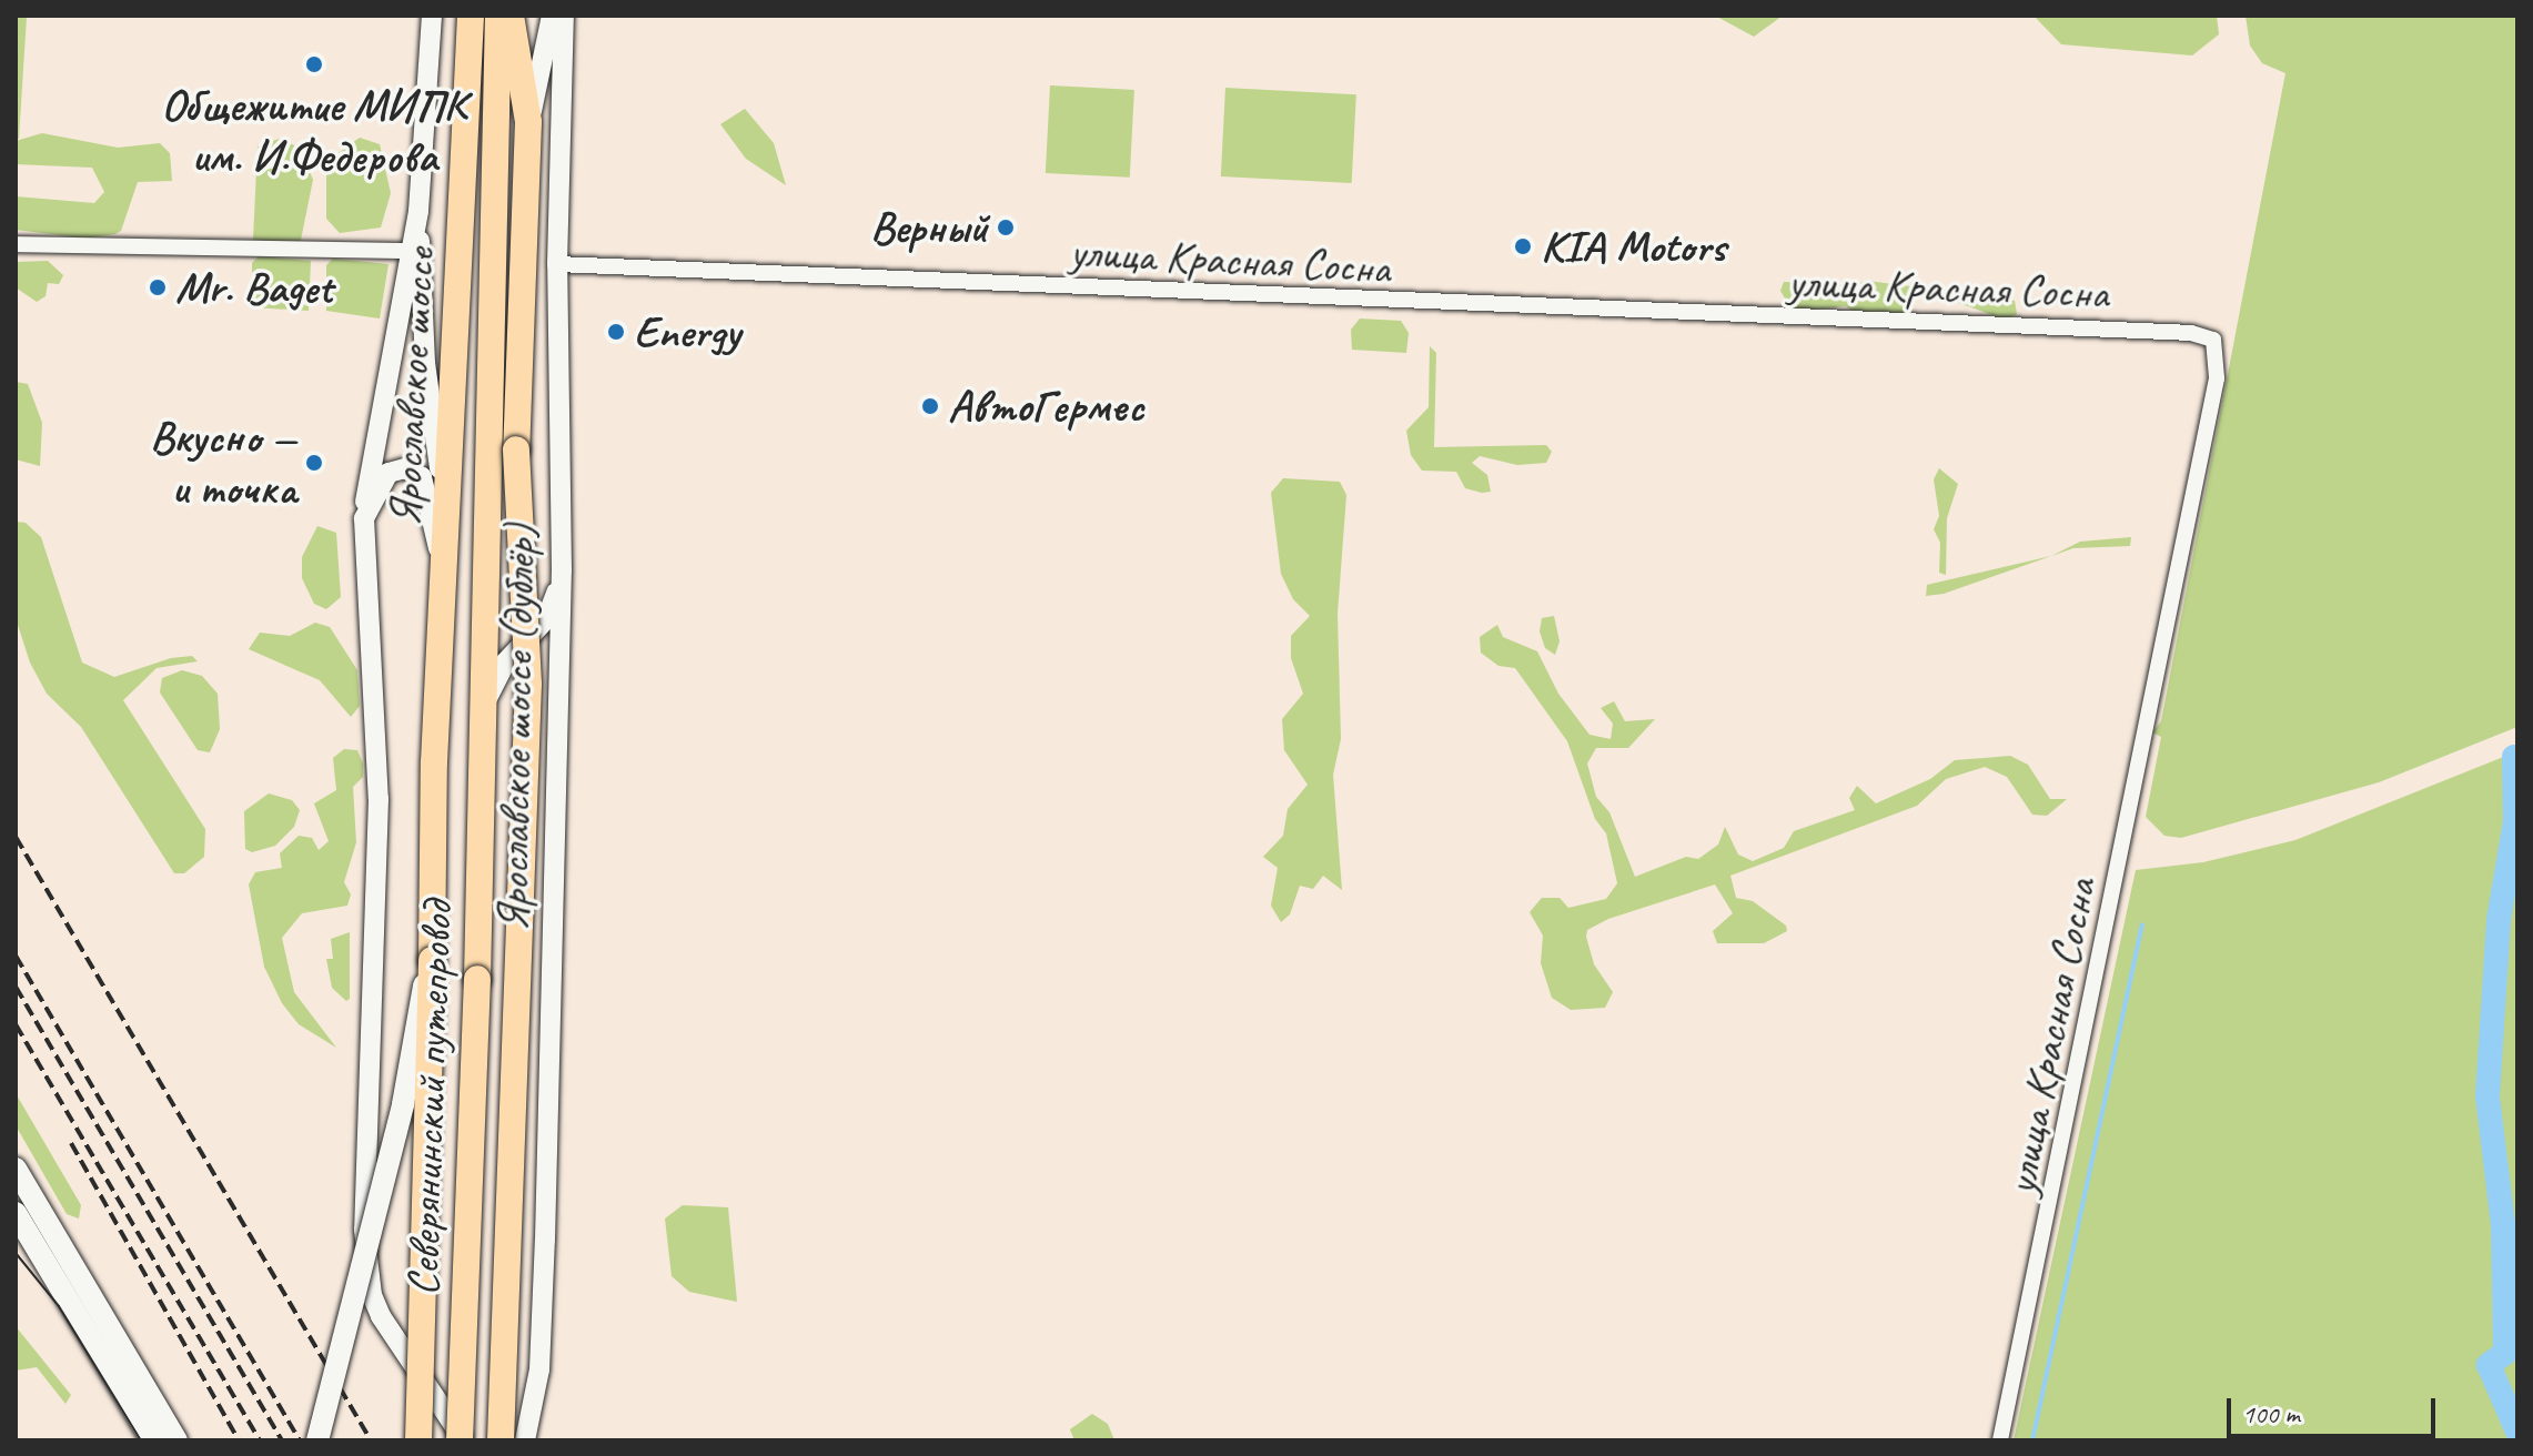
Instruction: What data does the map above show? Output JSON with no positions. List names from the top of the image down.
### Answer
{
  "streets": {
    "main road": ["Ярославское шоссе", "Северянинский путепровод"],
    "street": ["улица Красная Сосна", "Ярославское шоссе (дублёр)"]
  },
  "crossings": [
    ["улица Красная Сосна", "Ярославское шоссе (дублёр)"],
    ["Ярославское шоссе", "Северянинский путепровод"]
  ],
  "places": [
    "Общежитие МИПК им. И.Федерова",
    "Верный",
    "KIA Motors",
    "Mr. Baget",
    "Energy",
    "АвтоГермес",
    "Вкусно — и точка"
  ],
  "scale_bar": "100 m"
}
